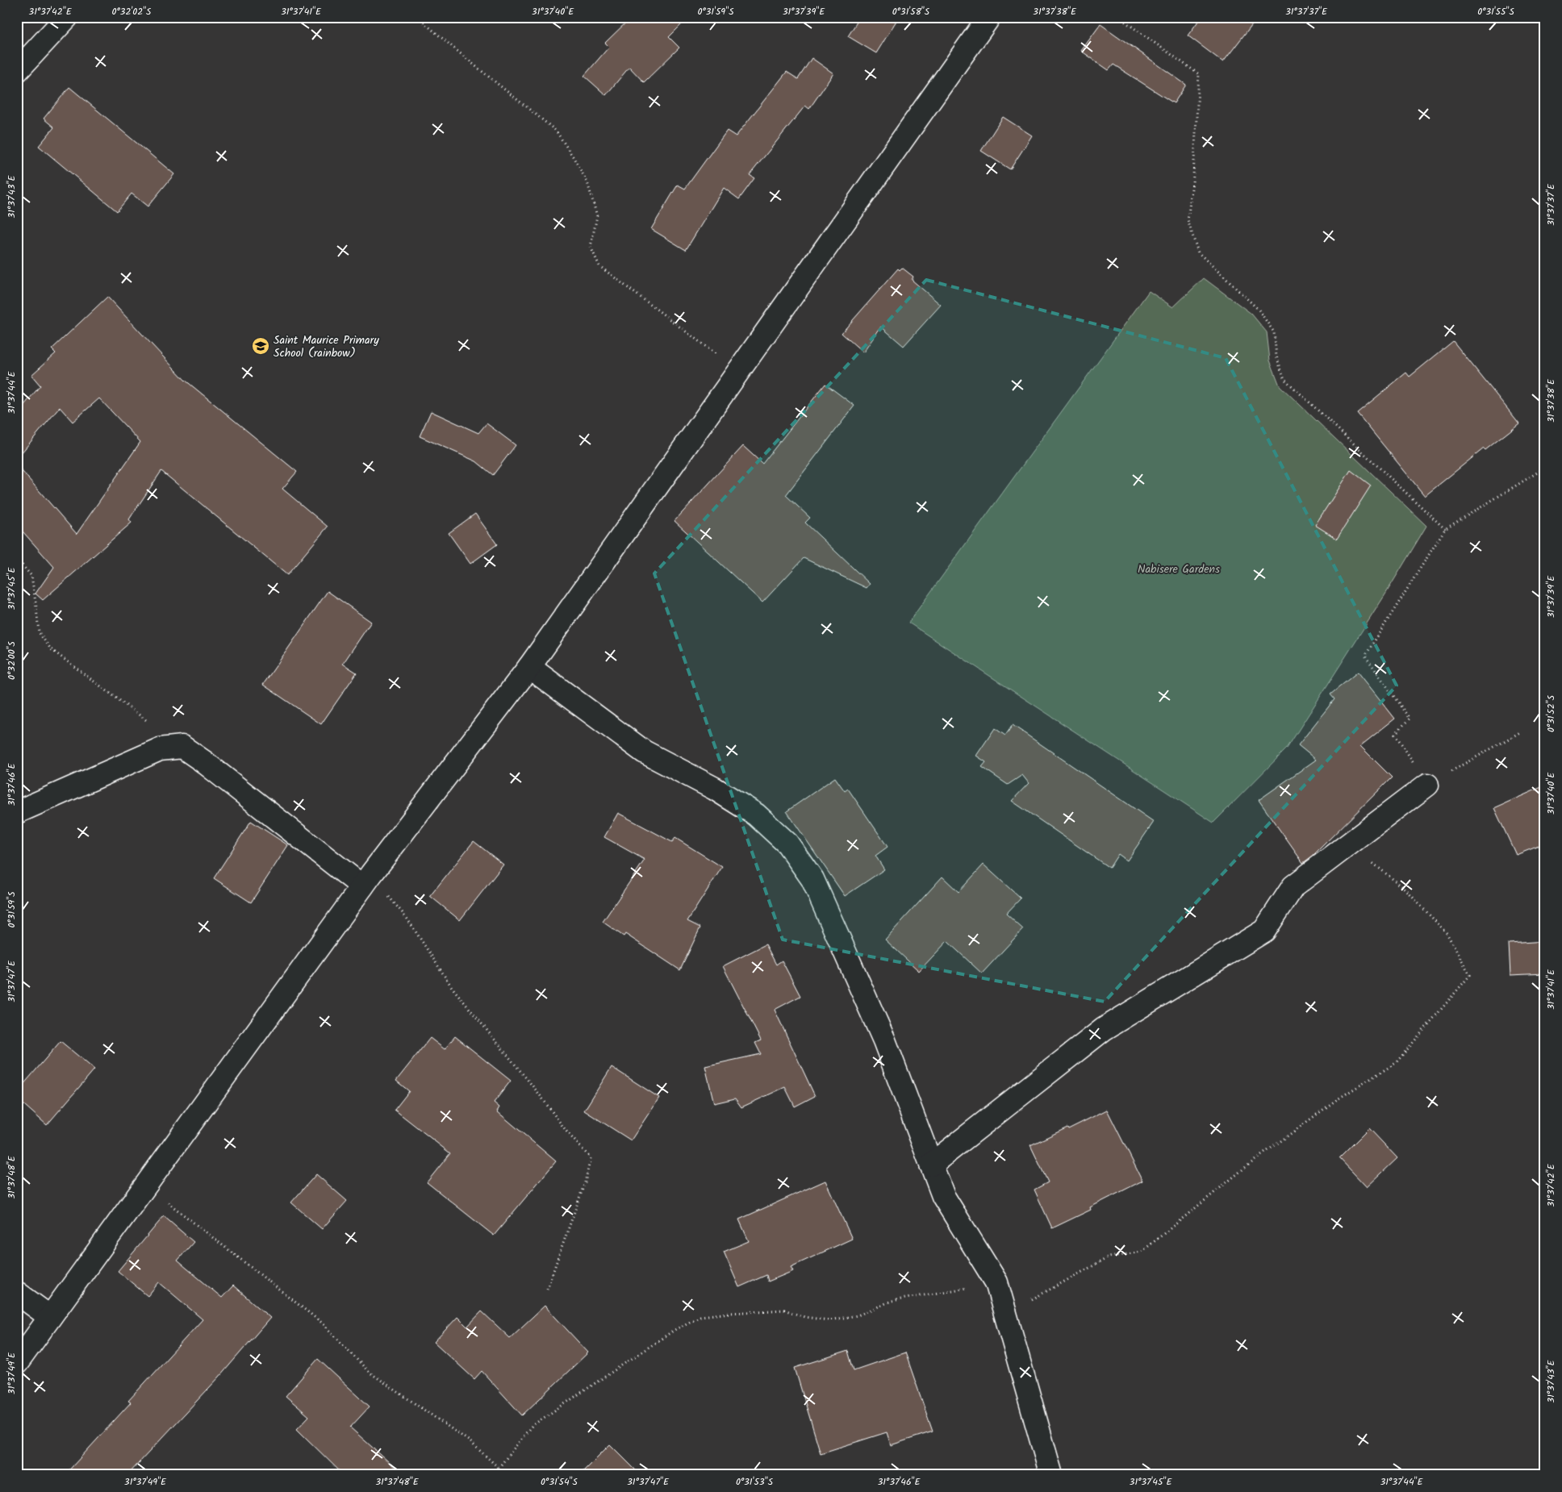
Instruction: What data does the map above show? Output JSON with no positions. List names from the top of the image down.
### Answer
{
  "parks": ["Nabisere Gardens"],
  "places": {
    "school or university": ["Saint Maurice Primary School (rainbow)"]
  },
  "coordinates": [
    "31°37'42\"E",
    "0°32'02\"S",
    "31°37'41\"E",
    "31°37'40\"E",
    "0°31'59\"S",
    "31°37'39\"E",
    "0°31'58\"S",
    "31°37'38\"E",
    "31°37'37\"E",
    "0°31'55\"S",
    "31°37'43\"E",
    "31°37'44\"E",
    "31°37'45\"E",
    "0°32'00\"S",
    "0°31'52\"S",
    "31°37'46\"E",
    "31°37'47\"E",
    "31°37'48\"E",
    "31°37'49\"E",
    "0°31'54\"S",
    "0°31'53\"S"
  ]
}
